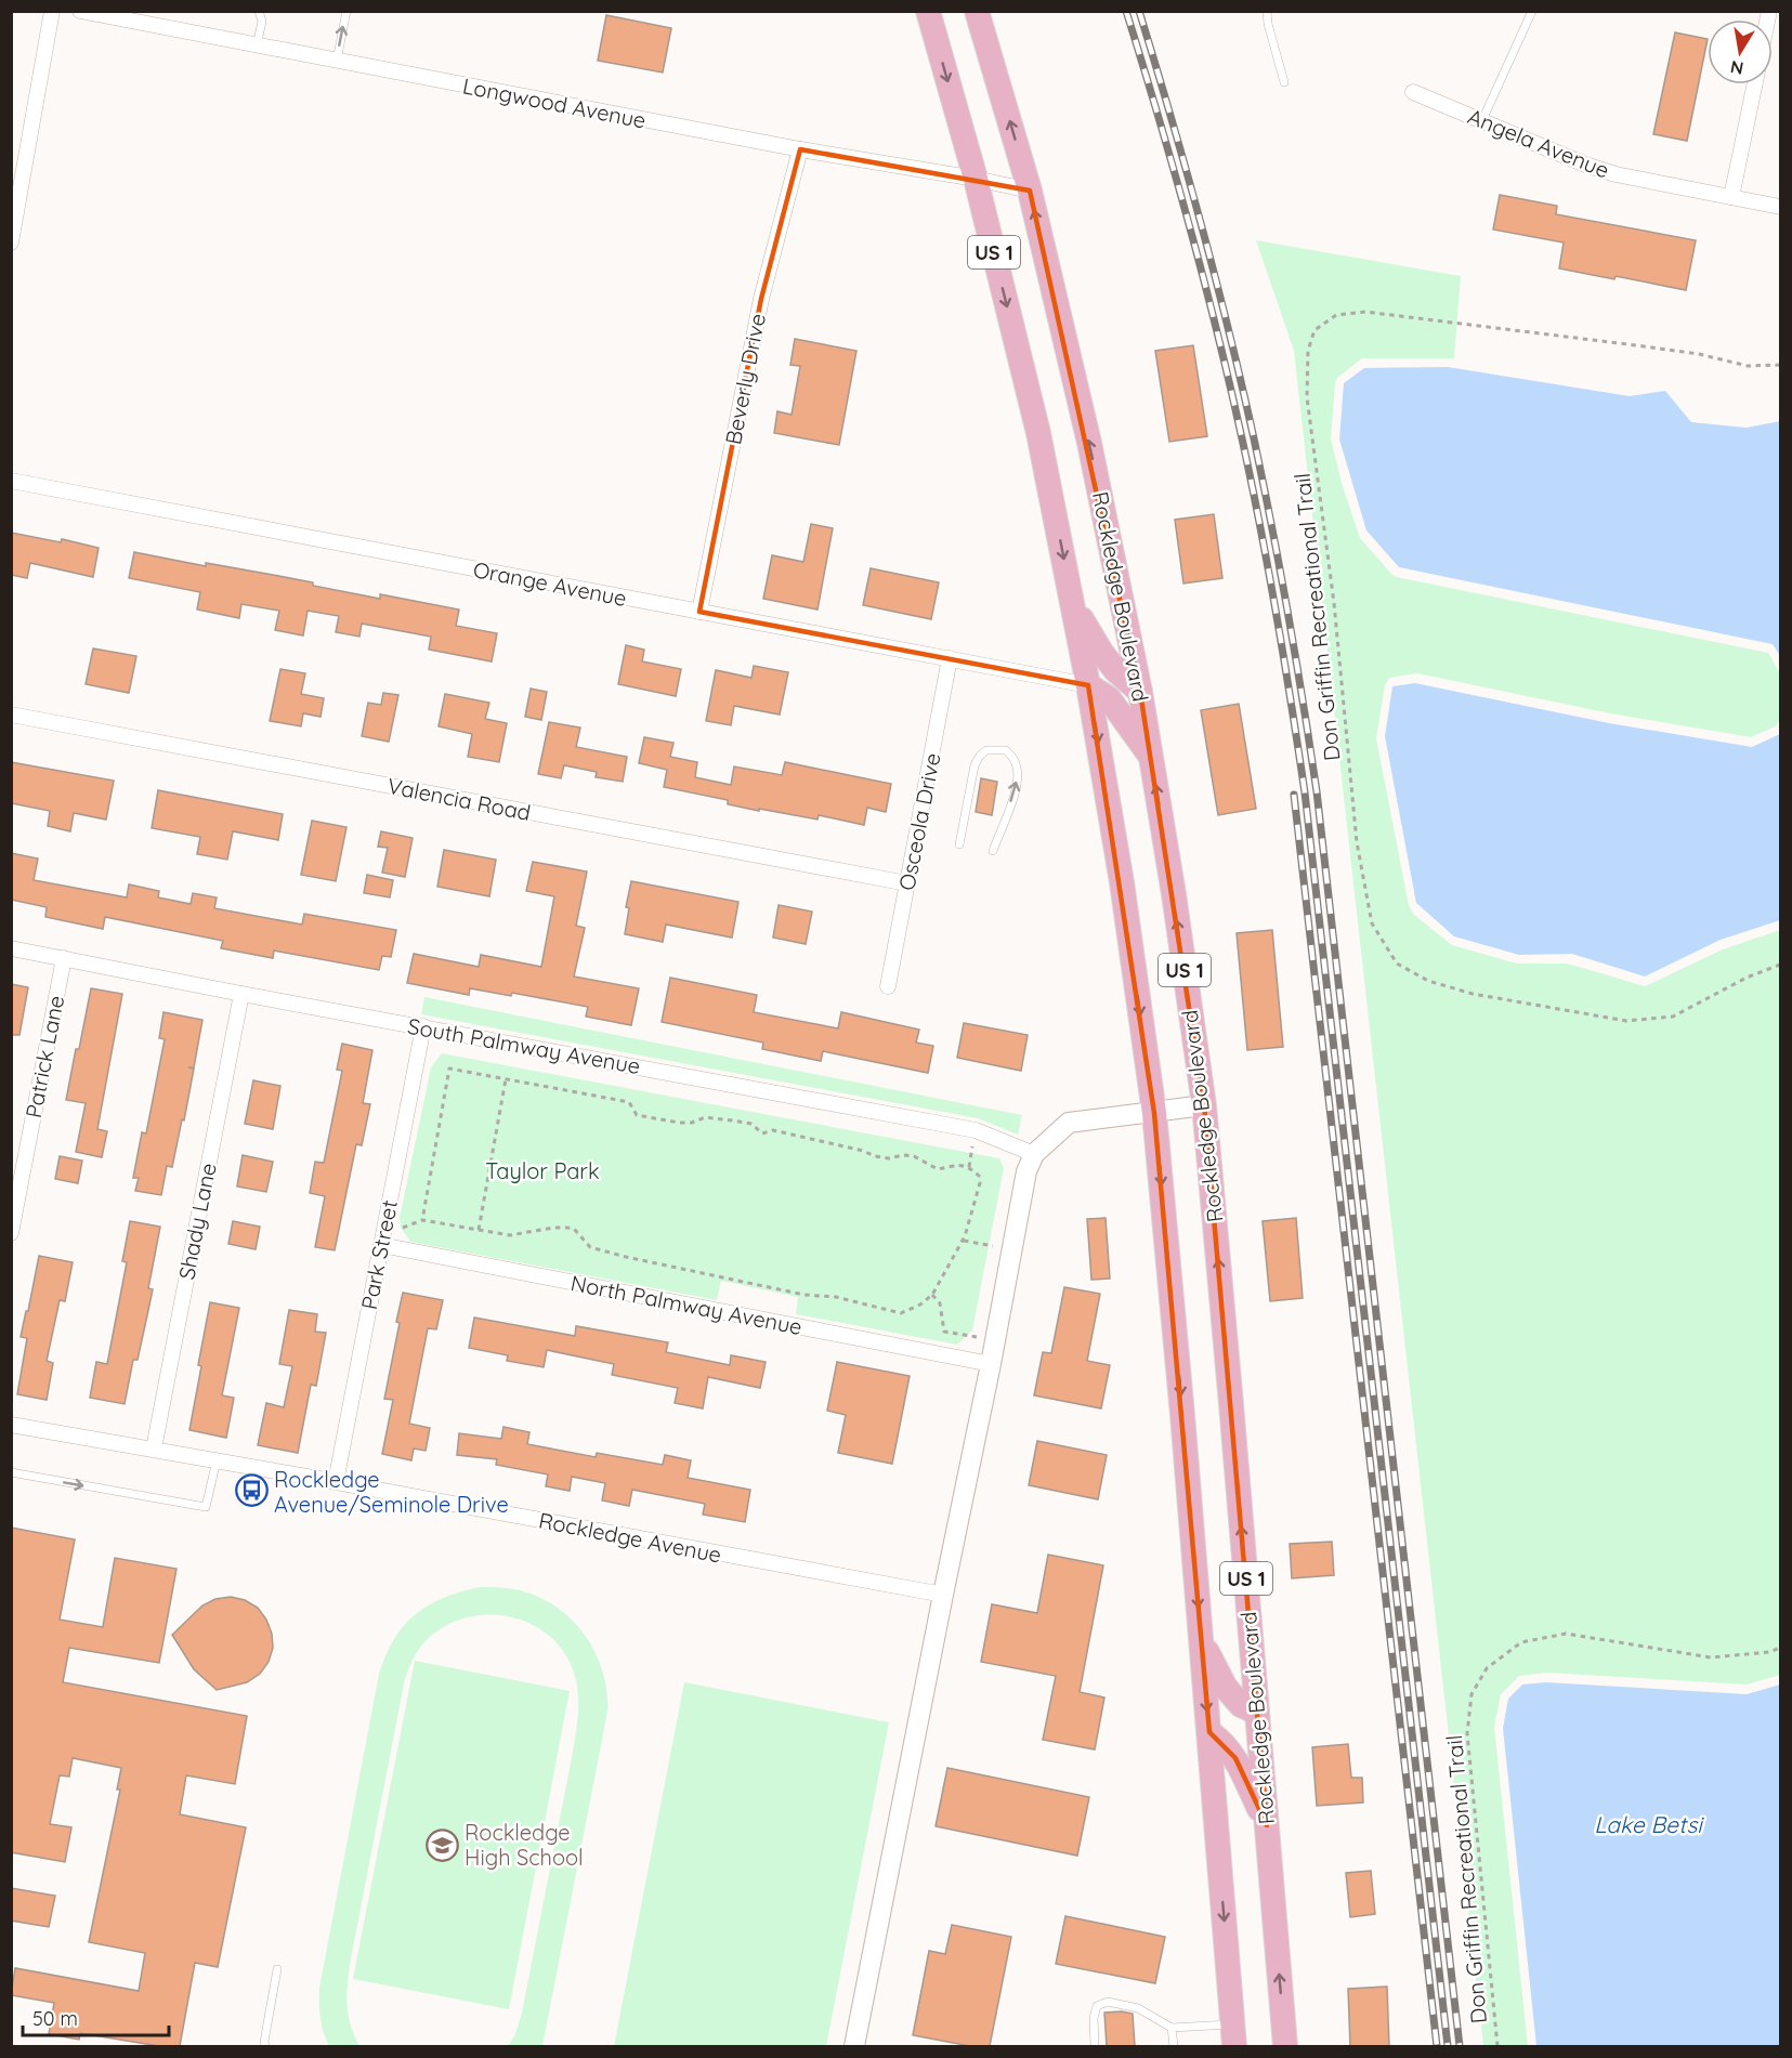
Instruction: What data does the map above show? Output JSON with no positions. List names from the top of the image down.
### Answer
{
  "streets": {
    "main road": ["US 1", "Rockledge Boulevard"],
    "street": [
      "Longwood Avenue",
      "Angela Avenue",
      "Beverly Drive",
      "Orange Avenue",
      "Valencia Road",
      "Osceola Drive",
      "South Palmway Avenue",
      "Patrick Lane",
      "Shady Lane",
      "Park Street",
      "North Palmway Avenue",
      "Rockledge Avenue"
    ],
    "path": ["Don Griffin Recreational Trail"]
  },
  "crossings": [
    ["Longwood Avenue", "US 1"],
    ["Longwood Avenue", "Beverly Drive"],
    ["Longwood Avenue", "Rockledge Boulevard"],
    ["US 1", "Orange Avenue"],
    ["Beverly Drive", "Orange Avenue"],
    ["Orange Avenue", "Osceola Drive"],
    ["Valencia Road", "Osceola Drive"],
    ["South Palmway Avenue", "Patrick Lane"],
    ["South Palmway Avenue", "Shady Lane"],
    ["South Palmway Avenue", "Park Street"],
    ["Shady Lane", "Rockledge Avenue"],
    ["Park Street", "North Palmway Avenue"],
    ["Park Street", "Rockledge Avenue"]
  ],
  "water": ["Lake Betsi"],
  "parks": ["Taylor Park"],
  "places": {
    "bus stop": ["Rockledge Avenue/Seminole Drive"],
    "school or university": ["Rockledge High School"]
  },
  "scale_bar": "50 m",
  "north": "bottom"
}
